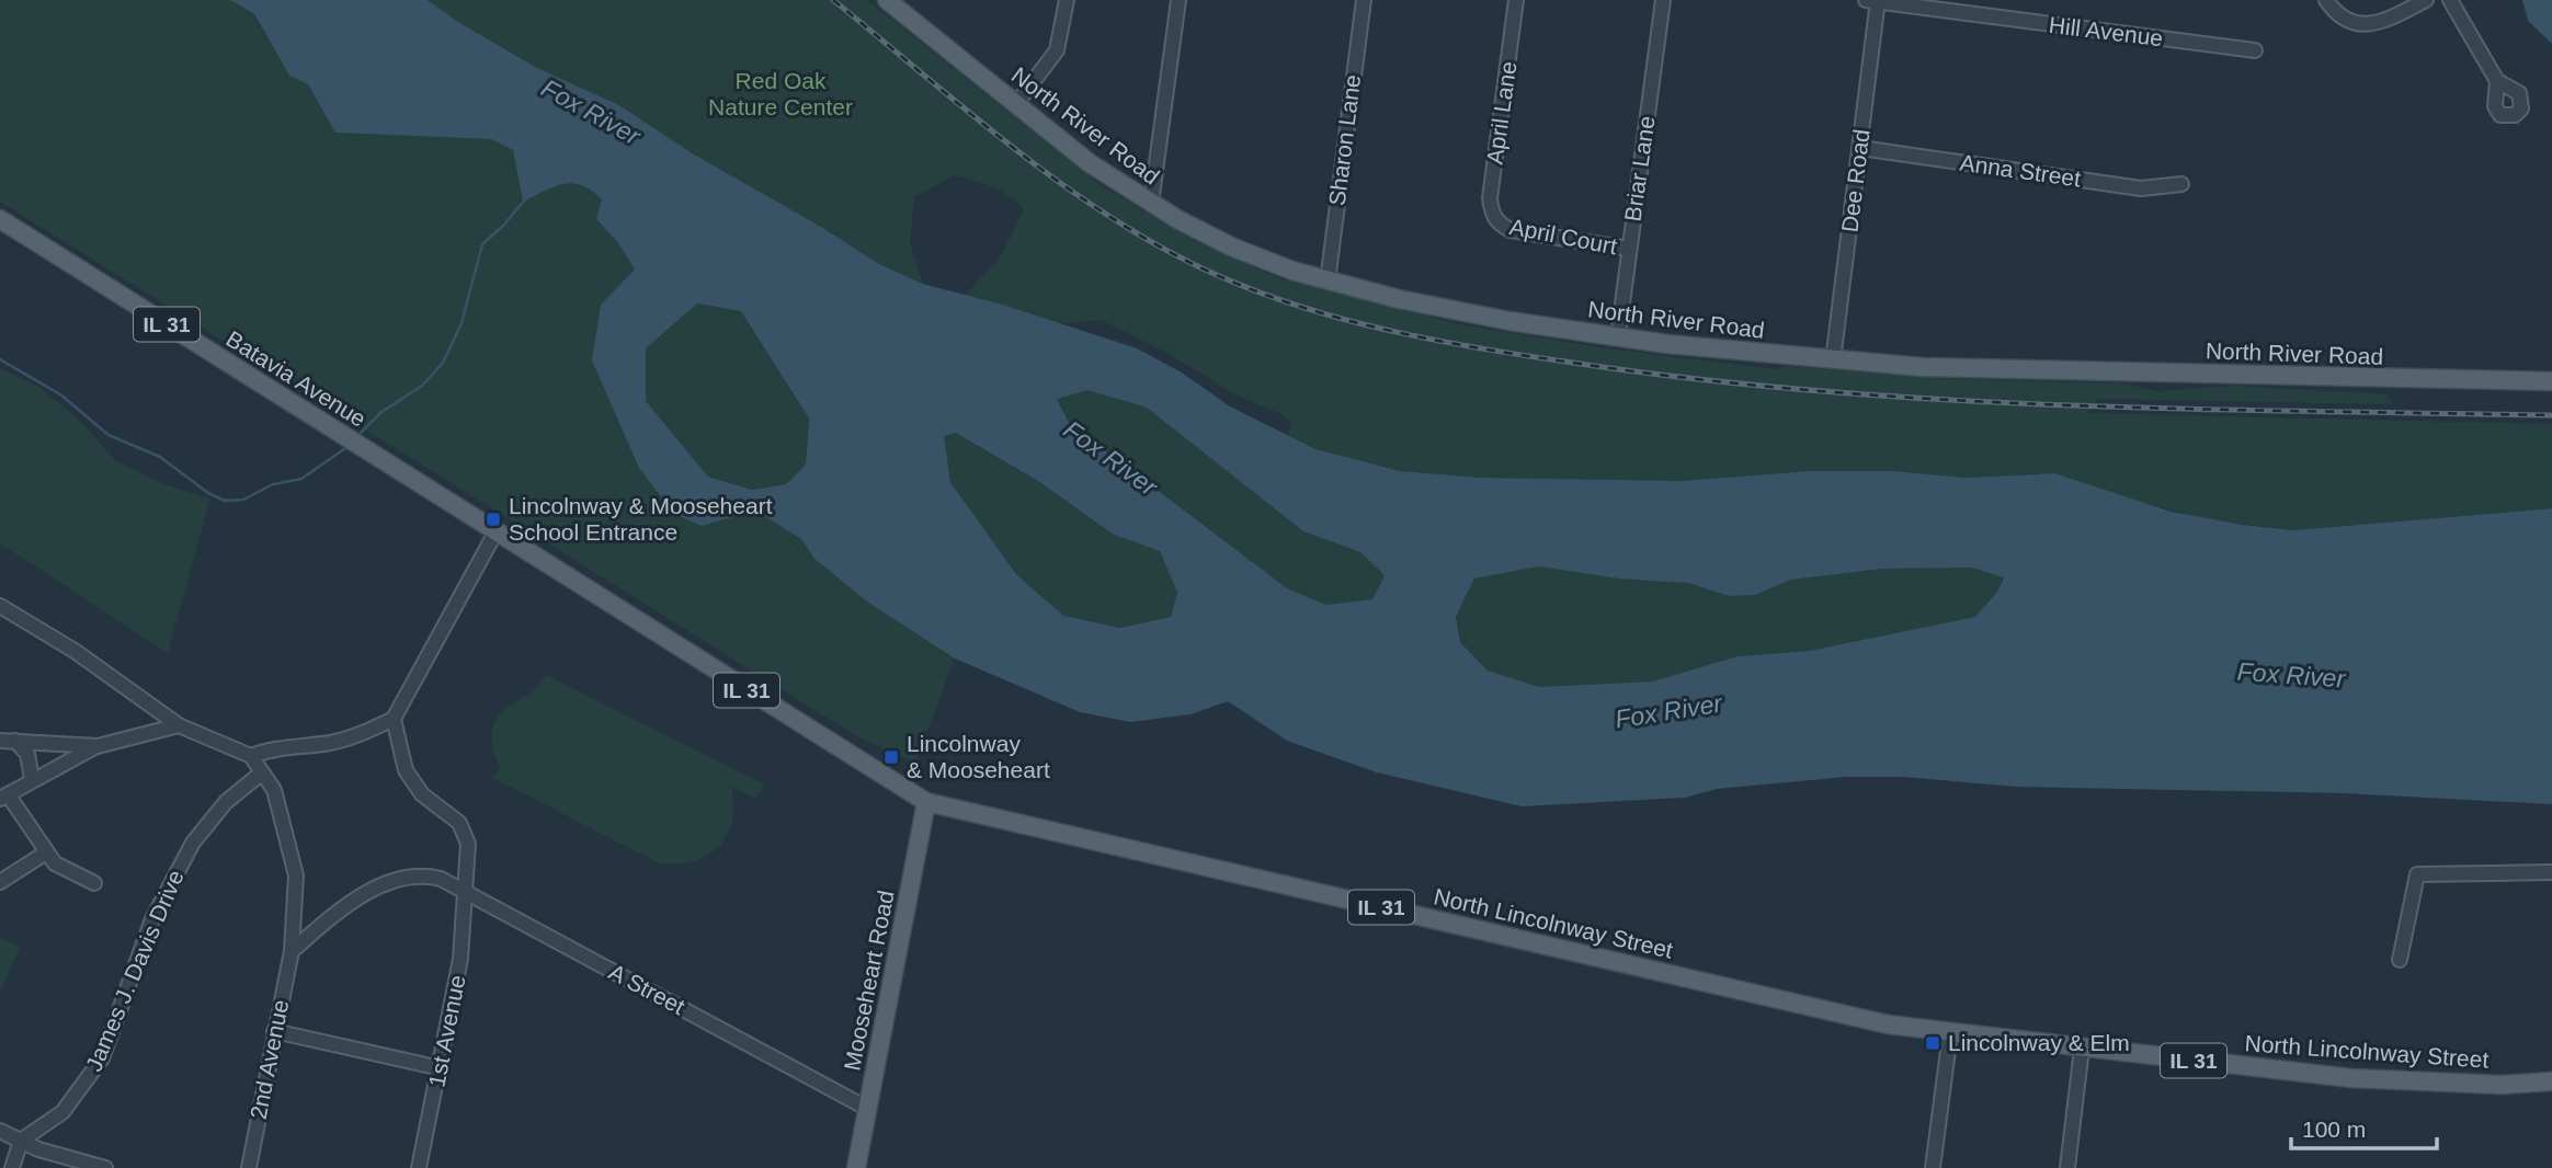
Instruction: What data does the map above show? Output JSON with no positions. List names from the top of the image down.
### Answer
{
  "streets": {
    "main road": [
      "North River Road",
      "IL 31",
      "Batavia Avenue",
      "North Lincolnway Street",
      "Mooseheart Road"
    ],
    "street": [
      "Hill Avenue",
      "April Lane",
      "Sharon Lane",
      "Briar Lane",
      "Anna Street",
      "Dee Road",
      "April Court",
      "James J. Davis Drive",
      "A Street",
      "1st Avenue",
      "2nd Avenue"
    ]
  },
  "crossings": [
    ["Hill Avenue", "Dee Road"],
    ["April Lane", "April Court"],
    ["North River Road", "Sharon Lane"],
    ["North River Road", "Briar Lane"],
    ["North River Road", "Dee Road"],
    ["Briar Lane", "April Court"],
    ["Anna Street", "Dee Road"],
    ["Batavia Avenue", "North Lincolnway Street"],
    ["North Lincolnway Street", "Mooseheart Road"],
    ["James J. Davis Drive", "2nd Avenue"],
    ["Mooseheart Road", "A Street"],
    ["A Street", "1st Avenue"],
    ["A Street", "2nd Avenue"]
  ],
  "water": ["Fox River"],
  "parks": ["Red Oak Nature Center"],
  "places": {
    "transit": ["Lincolnway & Mooseheart School Entrance", "Lincolnway & Mooseheart", "Lincolnway & Elm"]
  },
  "scale_bar": "100 m"
}
